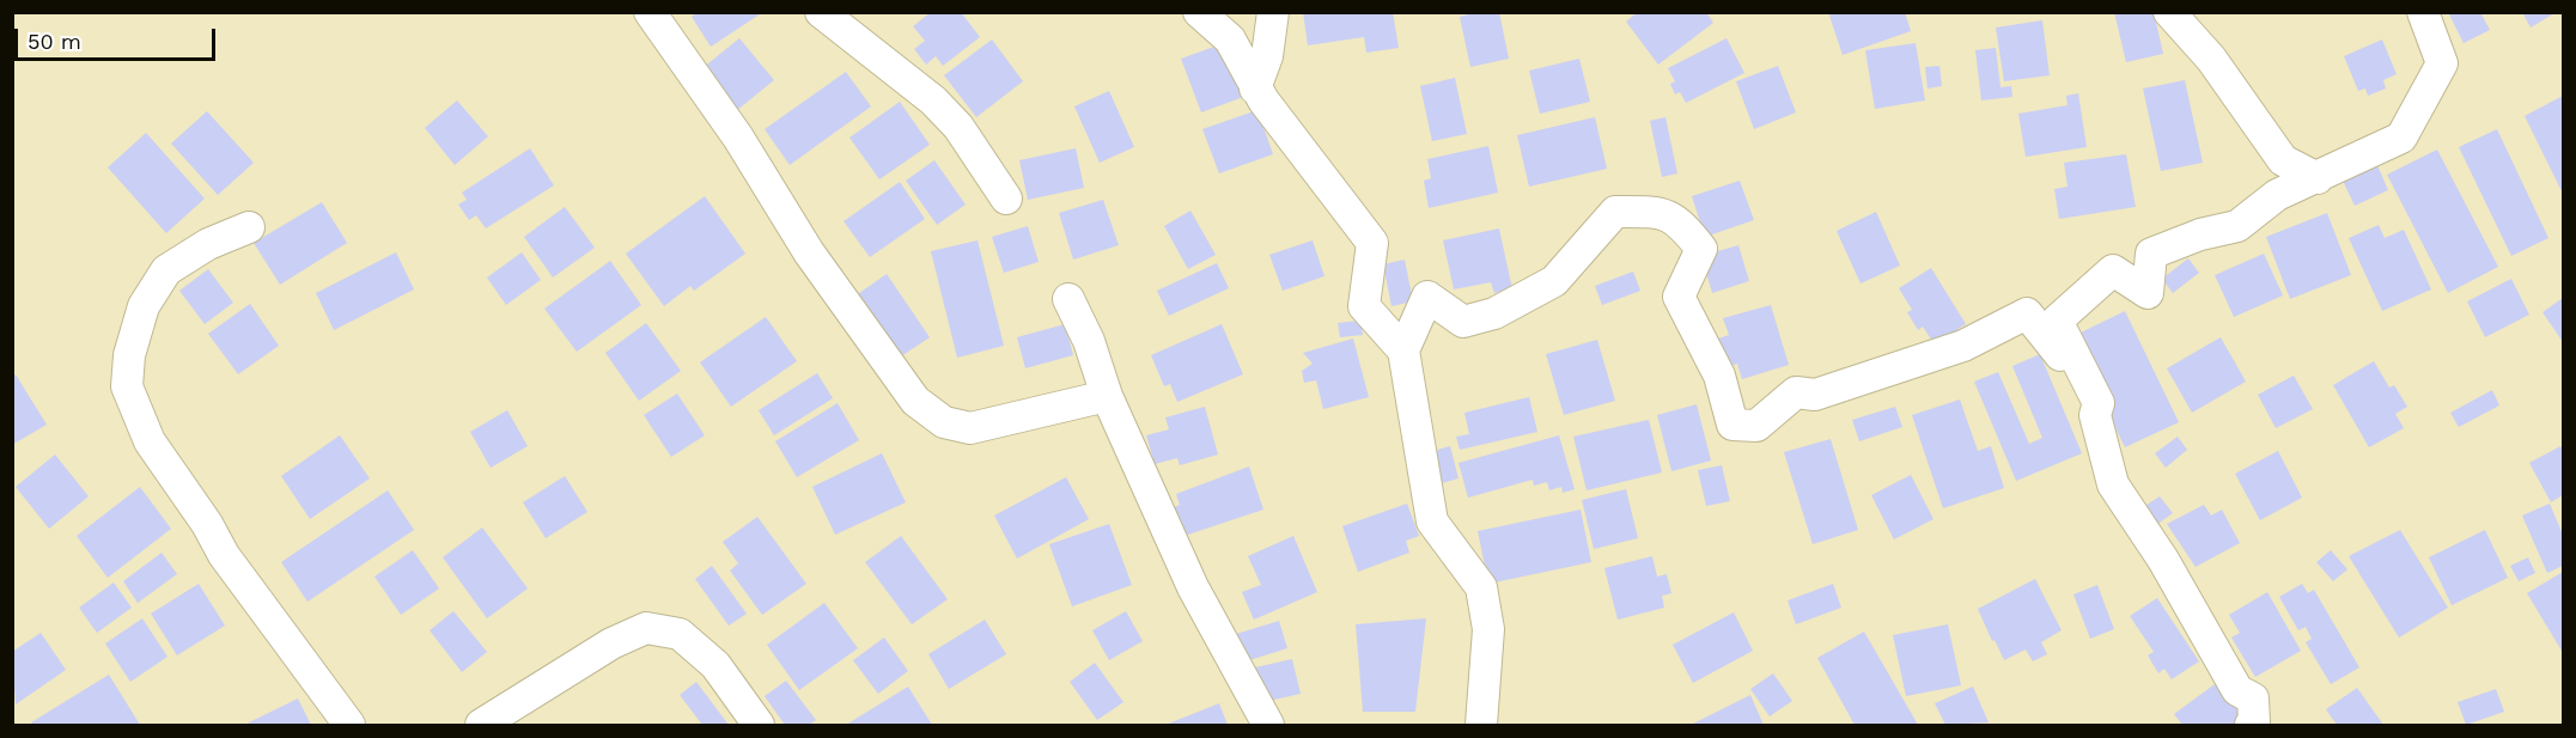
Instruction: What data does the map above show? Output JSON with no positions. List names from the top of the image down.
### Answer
{
  "scale_bar": "50 m"
}
